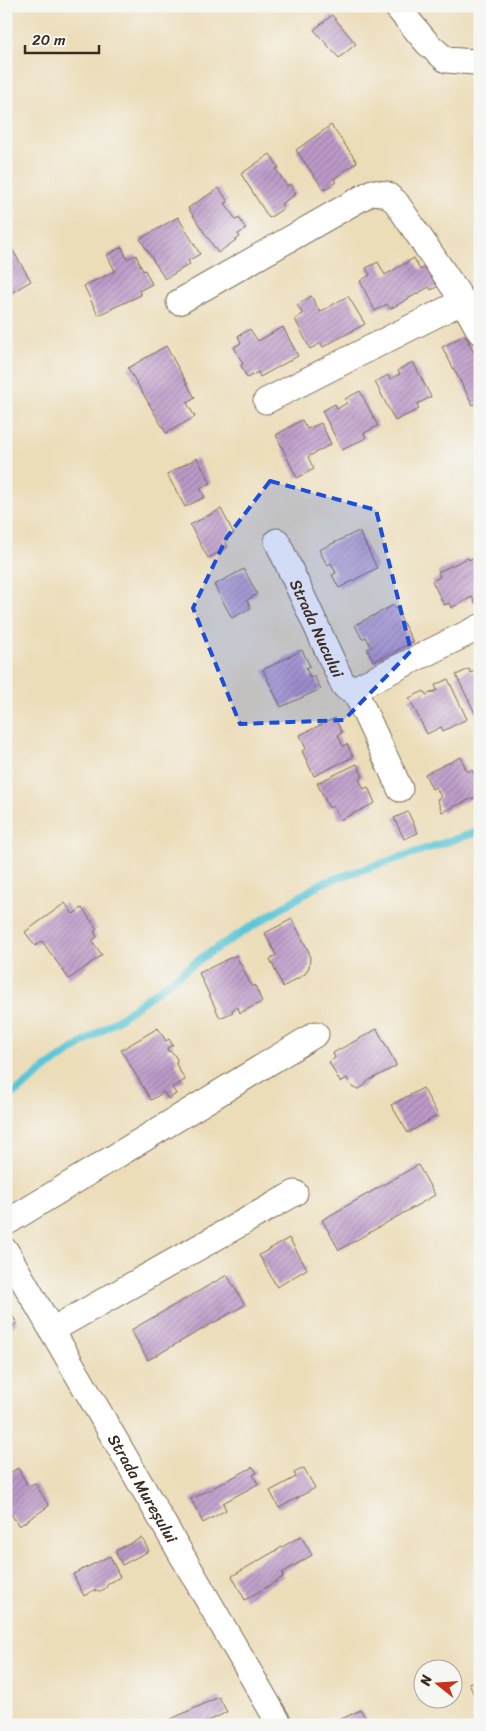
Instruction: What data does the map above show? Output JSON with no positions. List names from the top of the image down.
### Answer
{
  "streets": {
    "street": ["Strada Nucului", "Strada Mureșului"]
  },
  "scale_bar": "20 m",
  "north": "left"
}
